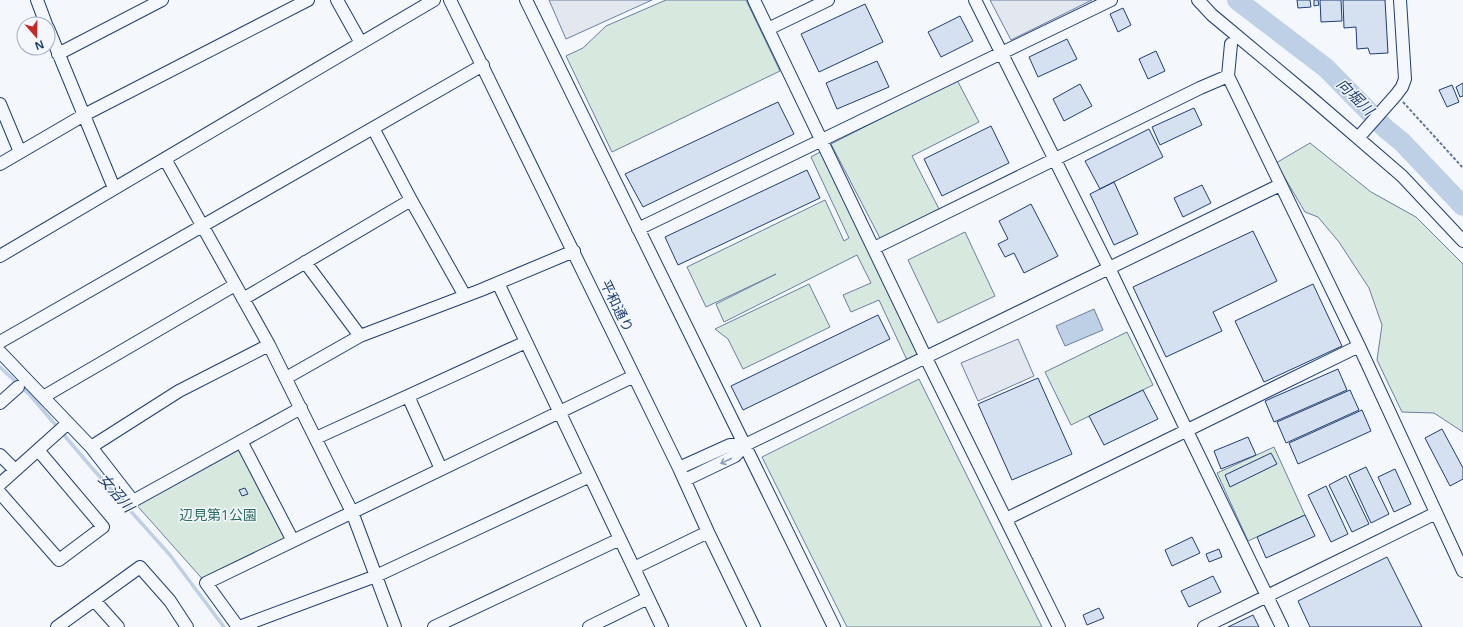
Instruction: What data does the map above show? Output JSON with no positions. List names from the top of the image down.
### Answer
{
  "streets": {
    "street": ["平和通り"]
  },
  "water": ["向堀川", "女沼川"],
  "parks": ["辺見第1公園"],
  "north": "bottom"
}
